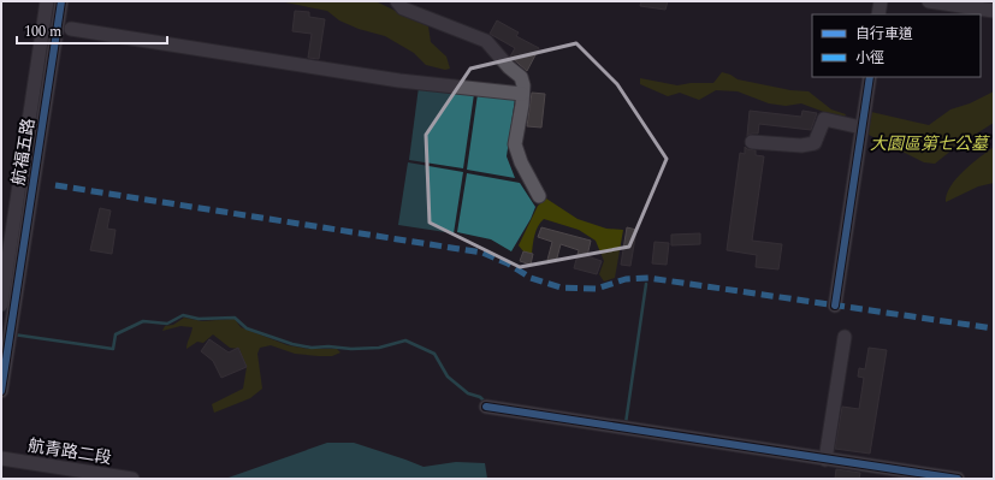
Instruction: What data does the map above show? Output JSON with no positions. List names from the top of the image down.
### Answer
{
  "streets": {
    "street": ["航福五路", "航青路二段"]
  },
  "parks": ["大園區第七公墓"],
  "legend": ["自行車道", "小徑"],
  "scale_bar": "100 m"
}
